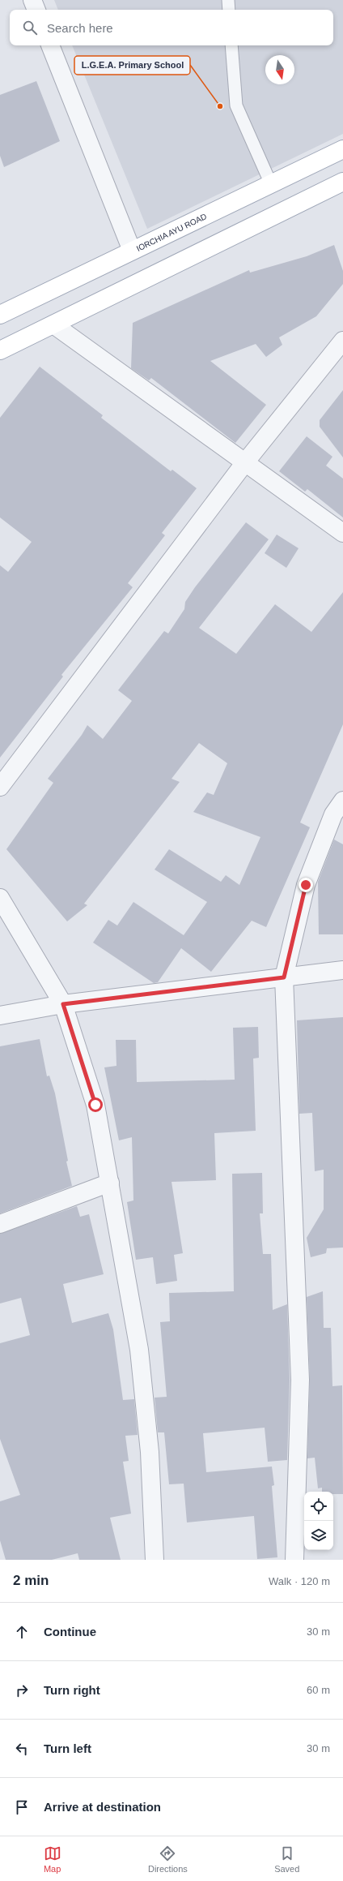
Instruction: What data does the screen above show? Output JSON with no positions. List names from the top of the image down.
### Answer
{
  "streets": {
    "main road": ["IORCHIA AYU ROAD"]
  },
  "places": ["L.G.E.A. Primary School"],
  "north": "bottom",
  "page": {
    "search": "Search here",
    "heading": ["2 min", "Walk · 120 m"],
    "list": [
      ["Continue", "30 m"],
      ["Turn right", "60 m"],
      ["Turn left", "30 m"],
      "Arrive at destination"
    ],
    "nav": ["Map", "Directions", "Saved"]
  }
}
